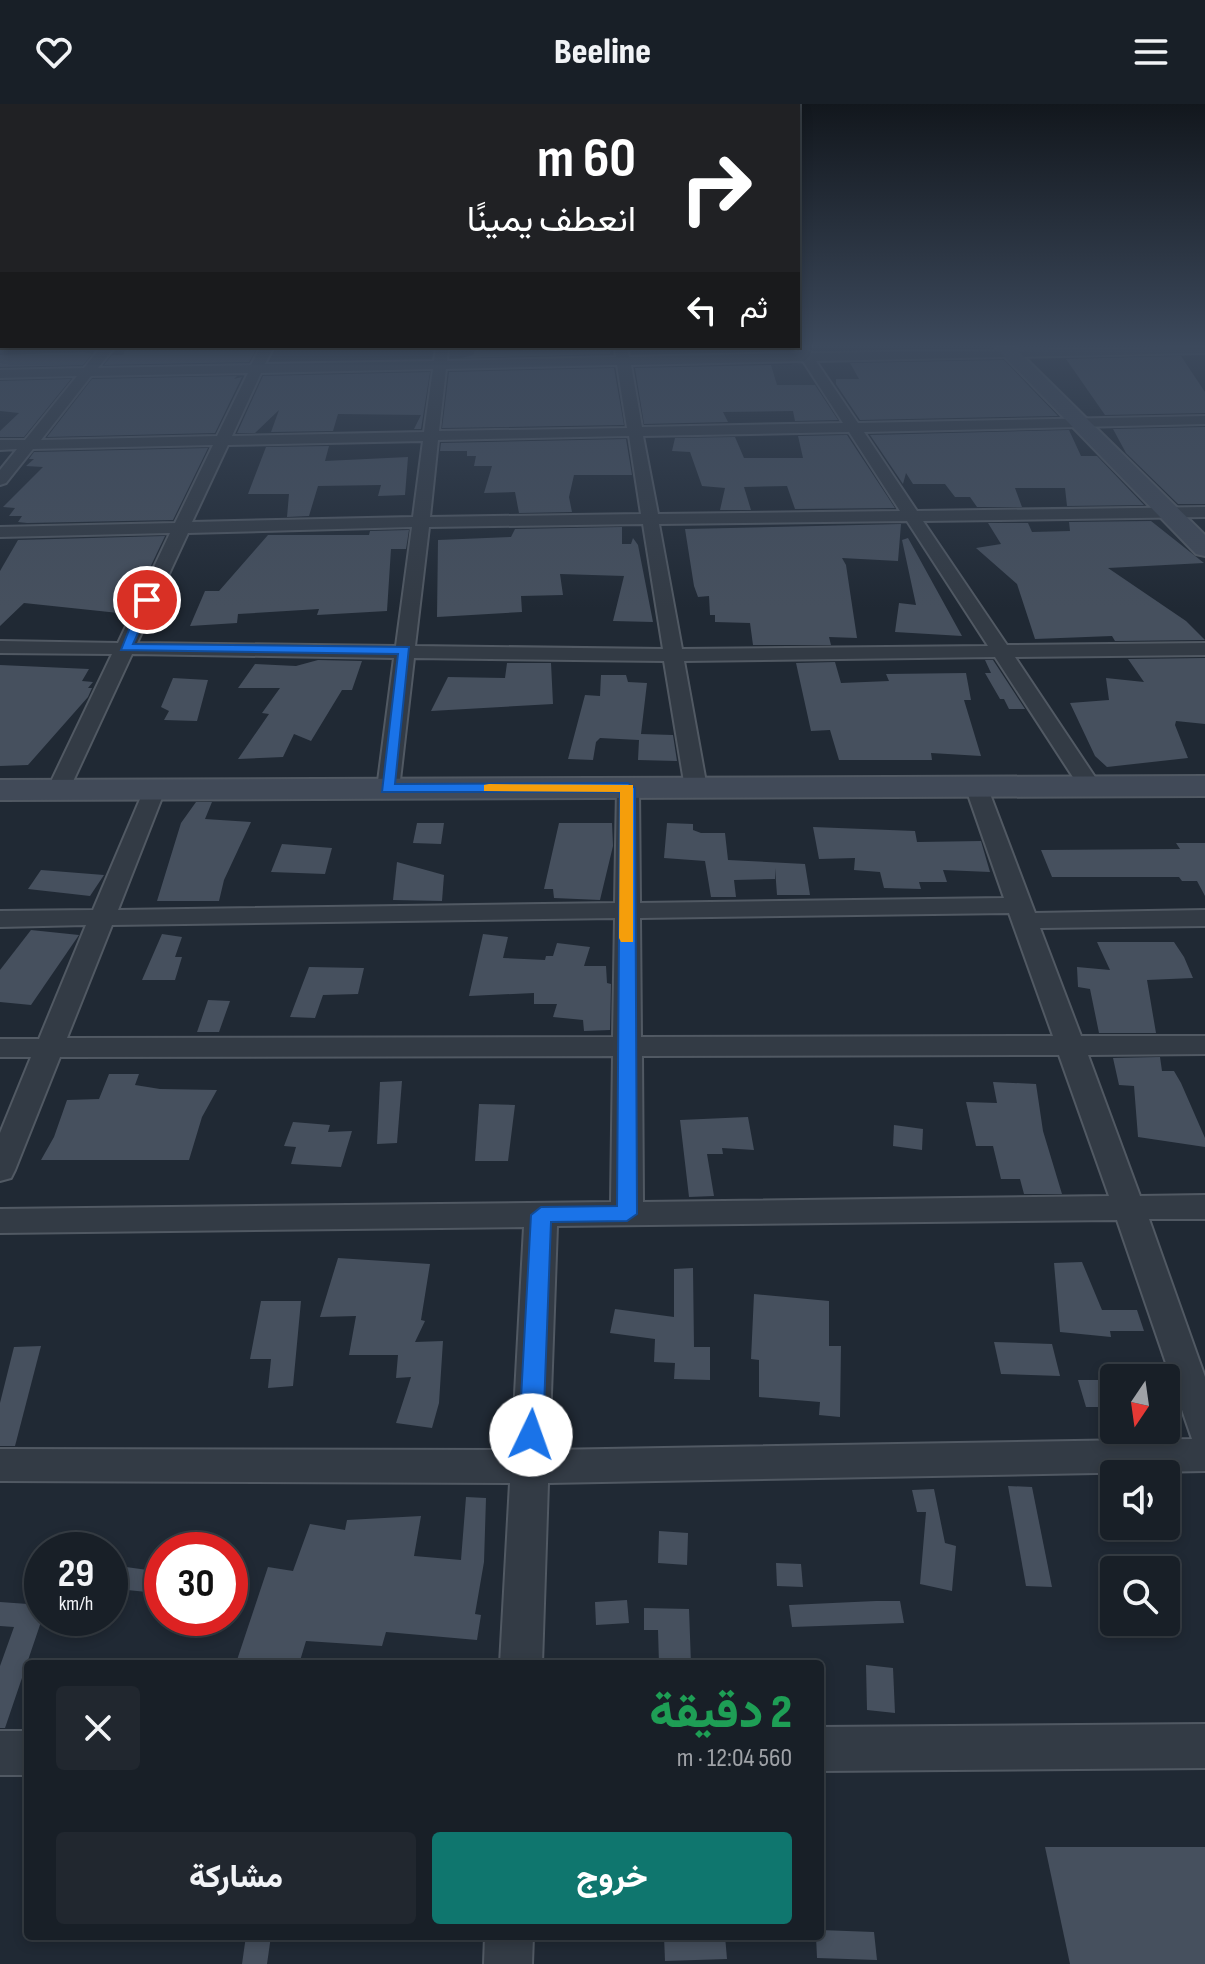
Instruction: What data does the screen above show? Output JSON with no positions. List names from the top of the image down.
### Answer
{
  "north": "bottom",
  "page": {
    "header": "Beeline",
    "turn": ["60 m", "انعطف يمينًا"],
    "then": "ثم",
    "speed": "29 km/h",
    "limit": "30",
    "heading": ["2 دقيقة", "560 m · 12:04"],
    "buttons": ["خروج", "مشاركة"]
  }
}
